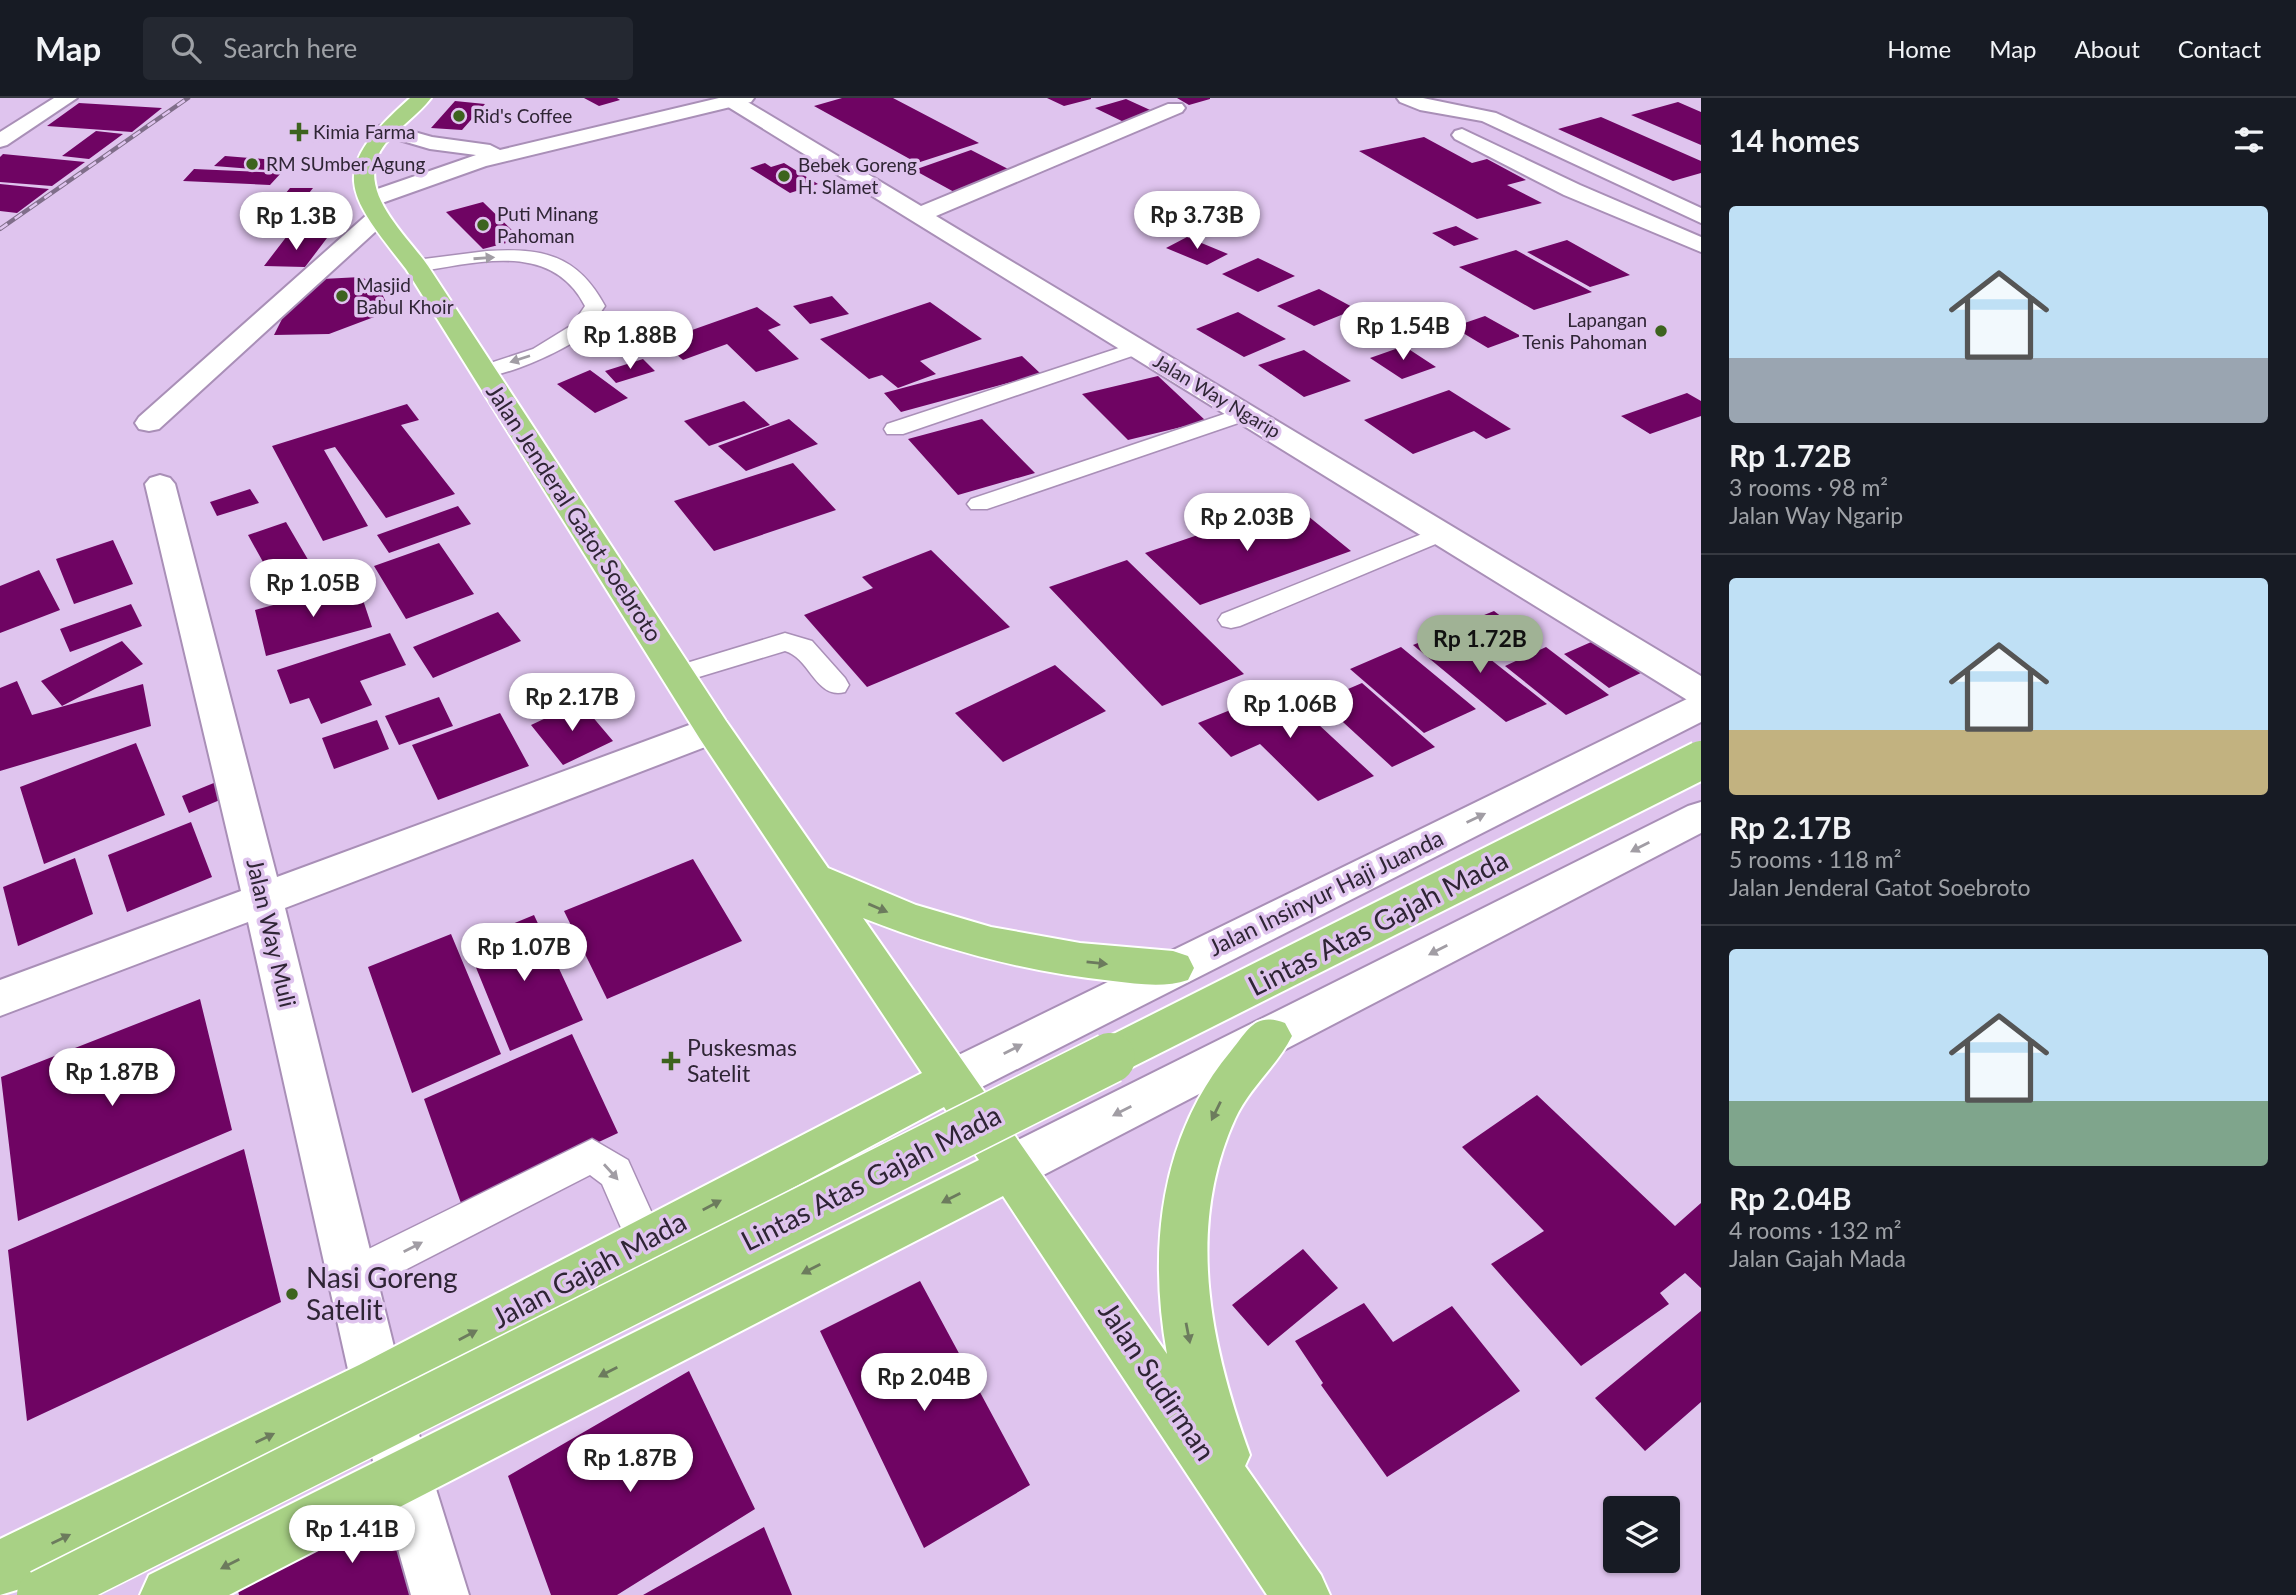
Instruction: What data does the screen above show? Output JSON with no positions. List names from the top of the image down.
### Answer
{
  "streets": {
    "main road": [
      "Jalan Jenderal Gatot Soebroto",
      "Lintas Atas Gajah Mada",
      "Jalan Gajah Mada",
      "Jalan Sudirman"
    ],
    "street": ["Jalan Way Ngarip", "Jalan Insinyur Haji Juanda", "Jalan Way Muli"]
  },
  "crossings": [
    ["Jalan Jenderal Gatot Soebroto", "Jalan Insinyur Haji Juanda"],
    ["Jalan Jenderal Gatot Soebroto", "Jalan Gajah Mada"],
    ["Jalan Jenderal Gatot Soebroto", "Jalan Sudirman"],
    ["Jalan Insinyur Haji Juanda", "Jalan Gajah Mada"],
    ["Jalan Way Muli", "Jalan Gajah Mada"]
  ],
  "places": {
    "other": [
      "Rid's Coffee",
      "RM SUmber Agung",
      "Bebek Goreng H. Slamet",
      "Puti Minang Pahoman",
      "Masjid Babul Khoir",
      "Lapangan Tenis Pahoman",
      "Nasi Goreng Satelit"
    ],
    "health": ["Kimia Farma", "Puskesmas Satelit"]
  },
  "page": {
    "header": "Map",
    "search": "Search here",
    "nav": [
      "Home",
      "Map",
      "About",
      "Contact"
    ],
    "heading": "14 homes",
    "list": [
      {
        "name": "Rp 1.72B",
        "note": "3 rooms · 98 m² · Jalan Way Ngarip"
      },
      {
        "name": "Rp 2.17B",
        "note": "5 rooms · 118 m² · Jalan Jenderal Gatot Soebroto"
      },
      {
        "name": "Rp 2.04B",
        "note": "4 rooms · 132 m² · Jalan Gajah Mada"
      }
    ],
    "price": [
      "Rp 3.73B",
      "Rp 1.3B",
      "Rp 1.54B",
      "Rp 1.88B",
      "Rp 2.03B",
      "Rp 1.05B",
      "Rp 1.72B",
      "Rp 2.17B",
      "Rp 1.06B",
      "Rp 1.07B",
      "Rp 1.87B",
      "Rp 2.04B",
      "Rp 1.87B",
      "Rp 1.41B"
    ]
  }
}
